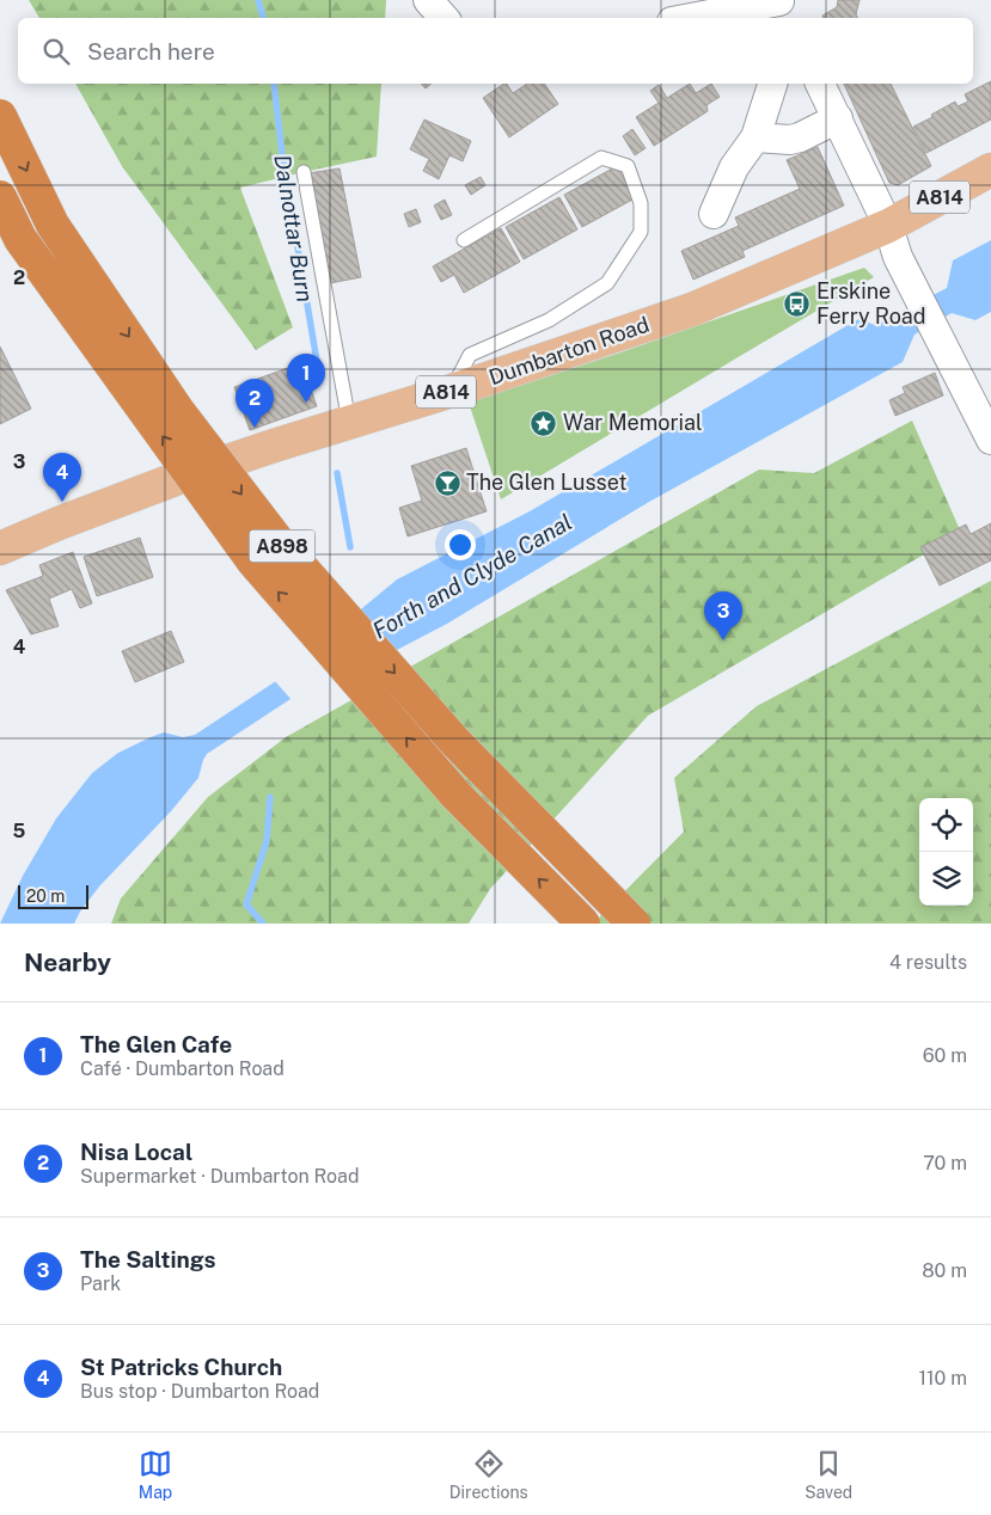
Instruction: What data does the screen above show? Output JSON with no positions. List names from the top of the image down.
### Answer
{
  "streets": {
    "highway": ["A898"],
    "main road": ["A814", "Dumbarton Road"]
  },
  "water": ["Dalnottar Burn", "Forth and Clyde Canal"],
  "places": {
    "bus stop": ["Erskine Ferry Road"],
    "place": ["War Memorial"],
    "bar": ["The Glen Lusset"]
  },
  "scale_bar": "20 m",
  "page": {
    "search": "Search here",
    "pins": [
      "1",
      "2",
      "4",
      "3"
    ],
    "scale": "20 m",
    "heading": ["Nearby", "4 results"],
    "list": [
      {
        "mark": "1",
        "name": "The Glen Cafe",
        "note": "Café · Dumbarton Road",
        "value": "60 m"
      },
      {
        "mark": "2",
        "name": "Nisa Local",
        "note": "Supermarket · Dumbarton Road",
        "value": "70 m"
      },
      {
        "mark": "3",
        "name": "The Saltings",
        "note": "Park",
        "value": "80 m"
      },
      {
        "mark": "4",
        "name": "St Patricks Church",
        "note": "Bus stop · Dumbarton Road",
        "value": "110 m"
      }
    ],
    "nav": ["Map", "Directions", "Saved"]
  },
  "grid": {
    "rows": [
      "2",
      "3",
      "4",
      "5"
    ]
  }
}
